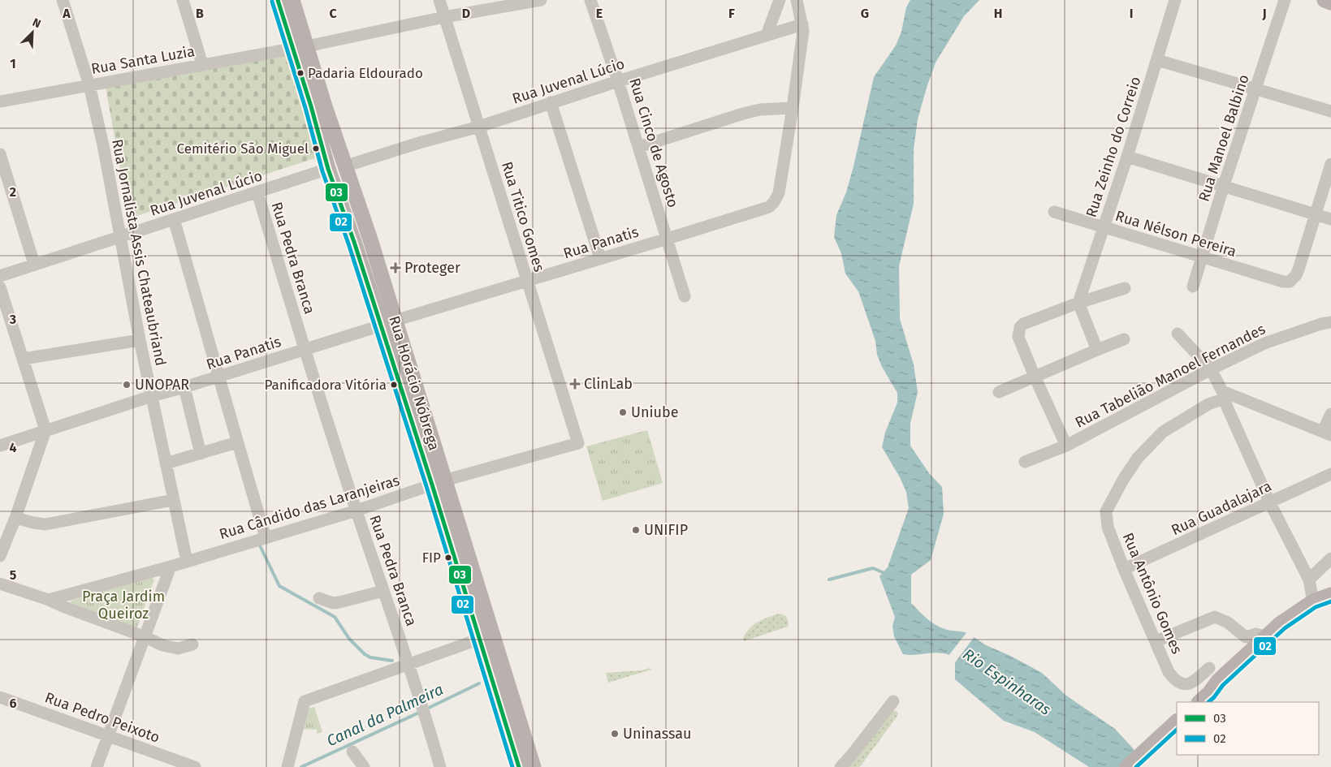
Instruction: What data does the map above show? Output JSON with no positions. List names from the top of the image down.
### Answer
{
  "streets": {
    "main road": ["Rua Horácio Nóbrega"],
    "street": [
      "Rua Santa Luzia",
      "Rua Juvenal Lúcio",
      "Rua Manoel Balbino",
      "Rua Cinco de Agosto",
      "Rua Zeinho do Correio",
      "Rua Titico Gomes",
      "Rua Nélson Pereira",
      "Rua Panatis",
      "Rua Jornalista Assis Chateaubriand",
      "Rua Pedra Branca",
      "Rua Tabelião Manoel Fernandes",
      "Rua Cândido das Laranjeiras",
      "Rua Guadalajara",
      "Rua Antônio Gomes",
      "Rua Pedro Peixoto"
    ]
  },
  "crossings": [
    ["Rua Santa Luzia", "Rua Titico Gomes"],
    ["Rua Santa Luzia", "Rua Jornalista Assis Chateaubriand"],
    ["Rua Santa Luzia", "Rua Horácio Nóbrega"],
    ["Rua Juvenal Lúcio", "Rua Cinco de Agosto"],
    ["Rua Juvenal Lúcio", "Rua Titico Gomes"],
    ["Rua Juvenal Lúcio", "Rua Jornalista Assis Chateaubriand"],
    ["Rua Juvenal Lúcio", "Rua Pedra Branca"],
    ["Rua Juvenal Lúcio", "Rua Horácio Nóbrega"],
    ["Rua Manoel Balbino", "Rua Nélson Pereira"],
    ["Rua Cinco de Agosto", "Rua Panatis"],
    ["Rua Zeinho do Correio", "Rua Nélson Pereira"],
    ["Rua Titico Gomes", "Rua Panatis"],
    ["Rua Titico Gomes", "Rua Cândido das Laranjeiras"],
    ["Rua Panatis", "Rua Jornalista Assis Chateaubriand"],
    ["Rua Panatis", "Rua Pedra Branca"],
    ["Rua Panatis", "Rua Horácio Nóbrega"],
    ["Rua Jornalista Assis Chateaubriand", "Rua Cândido das Laranjeiras"],
    ["Rua Pedra Branca", "Rua Cândido das Laranjeiras"],
    ["Rua Horácio Nóbrega", "Rua Cândido das Laranjeiras"],
    ["Rua Guadalajara", "Rua Antônio Gomes"]
  ],
  "water": ["Rio Espinharas", "Canal da Palmeira"],
  "parks": ["Praça Jardim Queiroz"],
  "places": {
    "other": [
      "Padaria Eldourado",
      "Cemitério São Miguel",
      "UNOPAR",
      "Panificadora Vitória",
      "Uniube",
      "UNIFIP",
      "FIP",
      "Uninassau"
    ],
    "health": ["Proteger", "ClinLab"]
  },
  "lines": ["transit line 03", "transit line 02"],
  "legend": ["03", "02"],
  "north": "top right",
  "grid": {
    "columns": [
      "A",
      "B",
      "C",
      "D",
      "E",
      "F",
      "G",
      "H",
      "I",
      "J"
    ],
    "rows": [
      "1",
      "2",
      "3",
      "4",
      "5",
      "6"
    ]
  }
}
